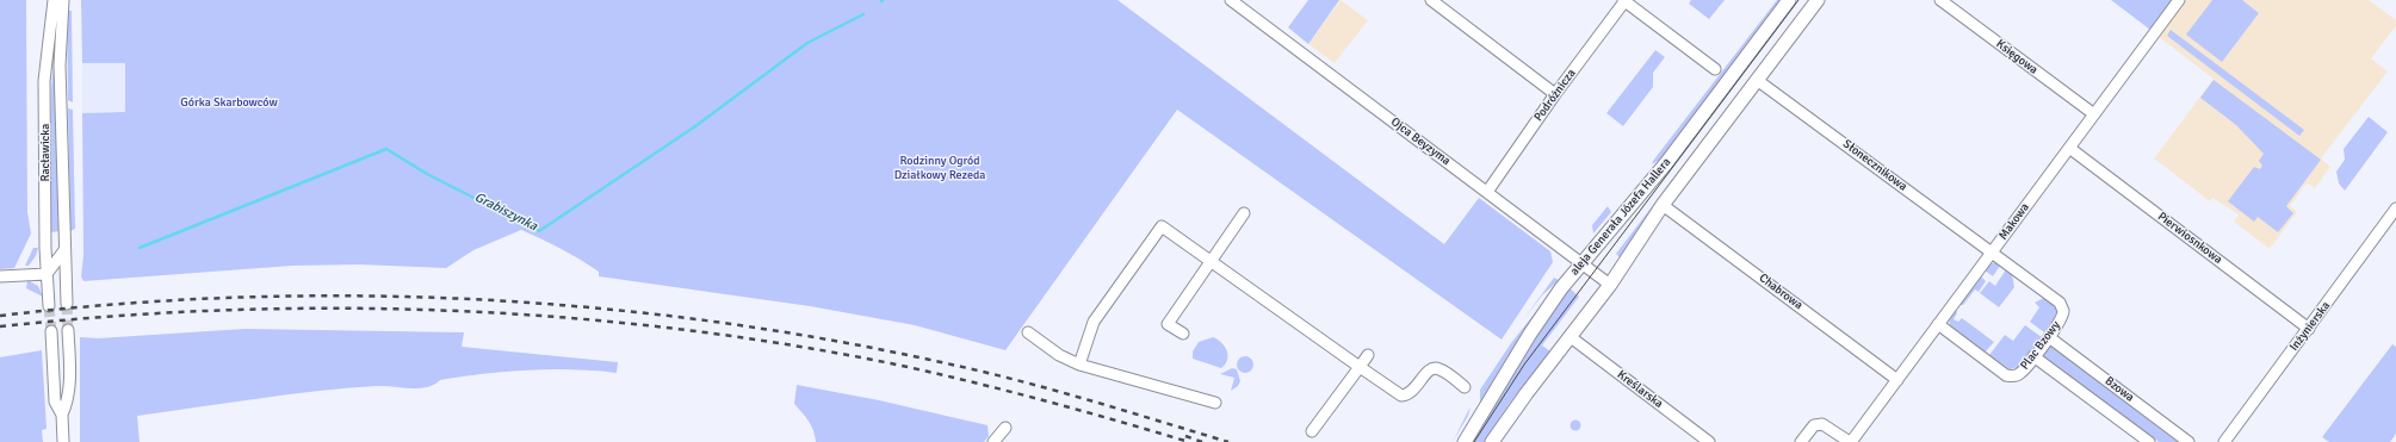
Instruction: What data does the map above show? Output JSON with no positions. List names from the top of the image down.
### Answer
{
  "streets": {
    "main road": ["aleja Generała Józefa Hallera"],
    "street": [
      "Księgowa",
      "Podróżnicza",
      "Ojca Beyzyma",
      "Racławicka",
      "Słonecznikowa",
      "Makowa",
      "Pierwiosnkowa",
      "Chabrowa",
      "Inżynierska",
      "Plac Bzowy",
      "Kreślarska",
      "Bzowa"
    ]
  },
  "crossings": [
    ["Księgowa", "Makowa"],
    ["Podróżnicza", "Ojca Beyzyma"],
    ["Ojca Beyzyma", "aleja Generała Józefa Hallera"],
    ["Słonecznikowa", "aleja Generała Józefa Hallera"],
    ["Słonecznikowa", "Makowa"],
    ["Słonecznikowa", "Plac Bzowy"],
    ["aleja Generała Józefa Hallera", "Chabrowa"],
    ["aleja Generała Józefa Hallera", "Kreślarska"],
    ["Makowa", "Pierwiosnkowa"],
    ["Makowa", "Chabrowa"],
    ["Makowa", "Plac Bzowy"],
    ["Pierwiosnkowa", "Inżynierska"],
    ["Plac Bzowy", "Bzowa"]
  ],
  "water": ["Grabiszynka"],
  "parks": ["Górka Skarbowców", "Rodzinny Ogród Działkowy Rezeda"]
}
